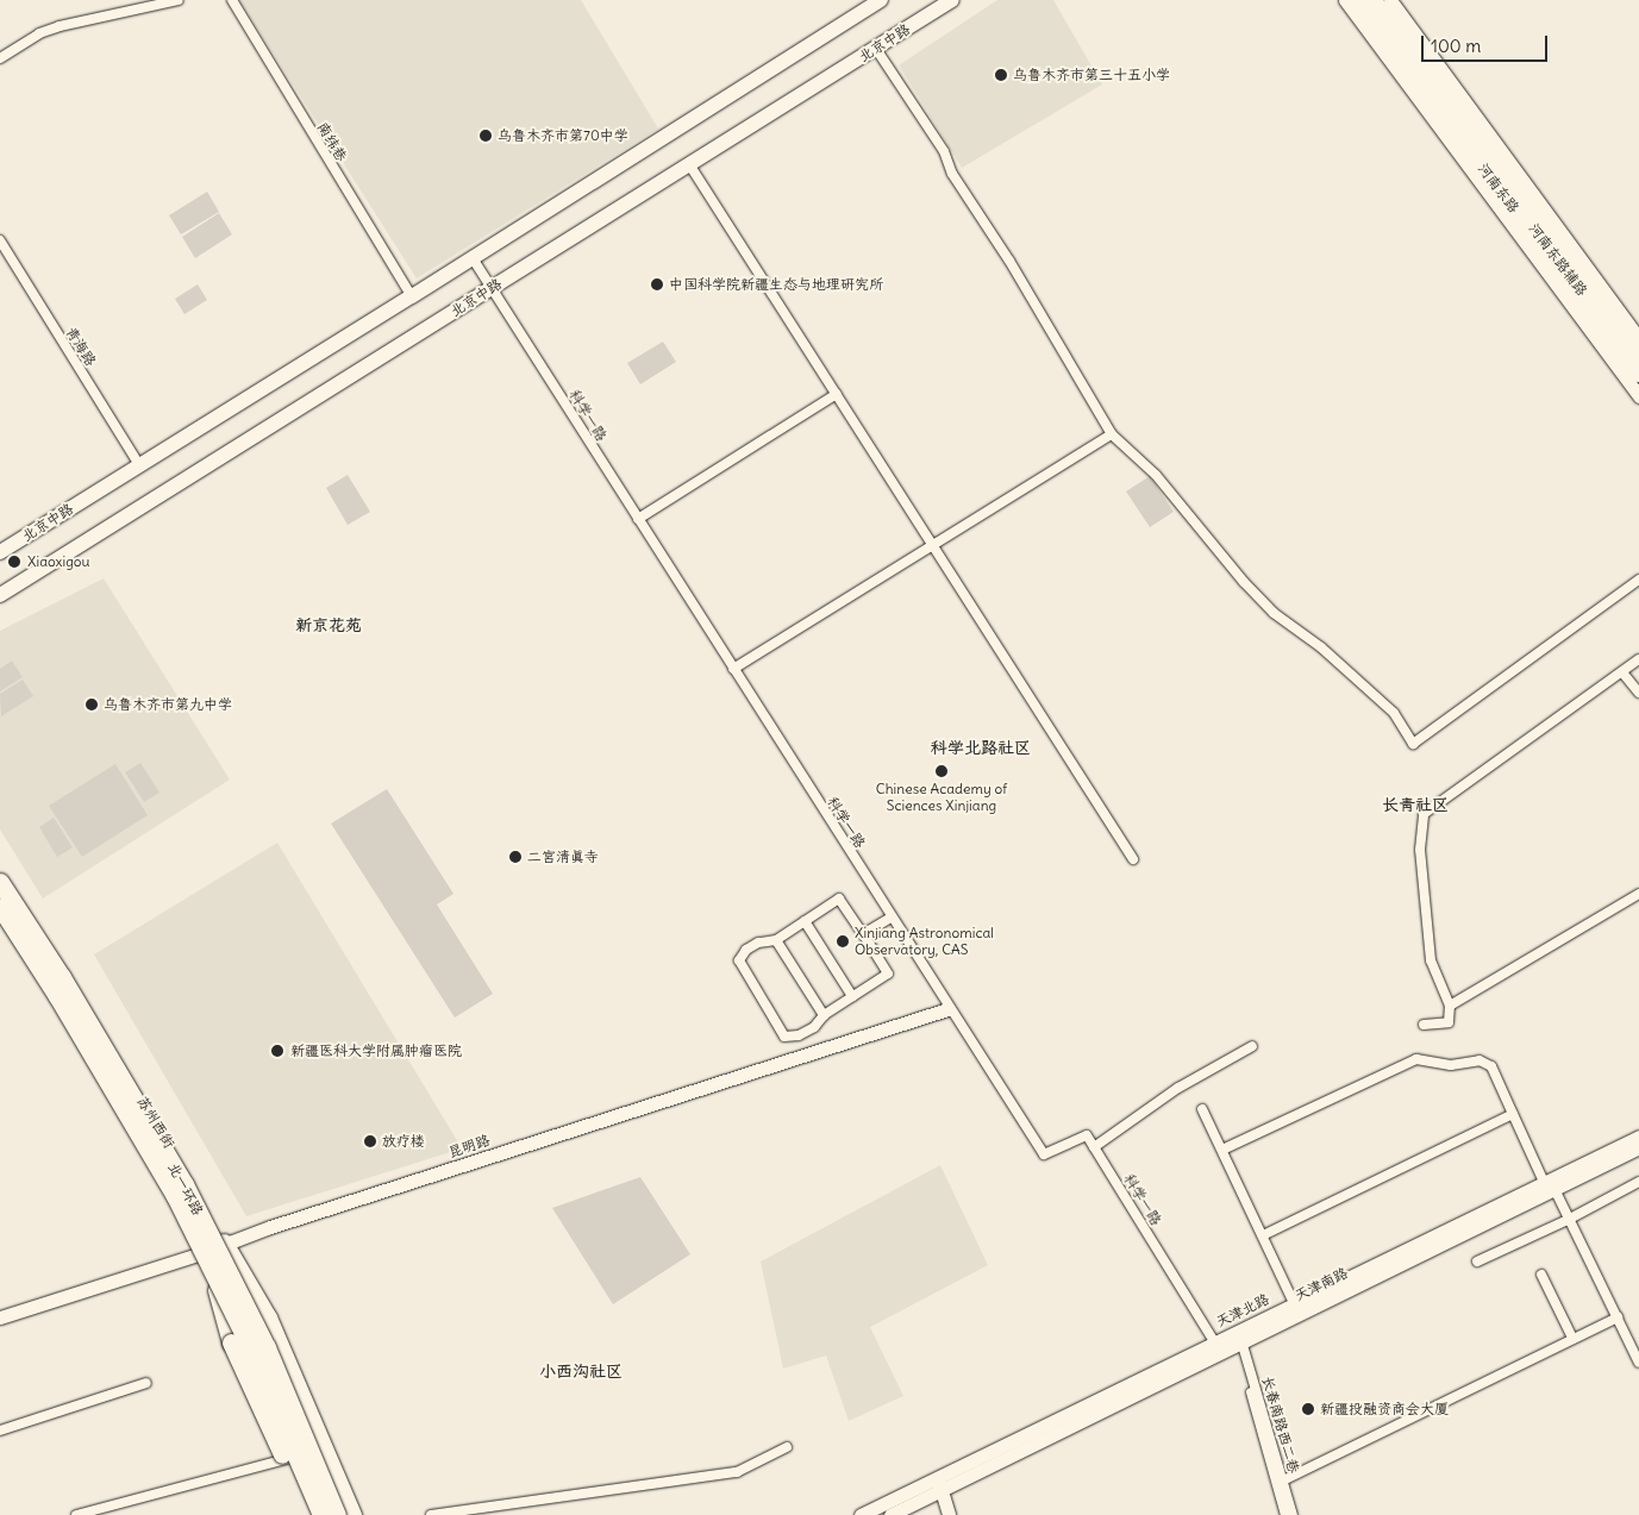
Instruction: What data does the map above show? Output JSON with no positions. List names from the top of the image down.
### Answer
{
  "streets": {
    "highway": ["北一环路"],
    "main road": ["北京中路", "河南东路", "苏州西街"],
    "street": [
      "南纬巷",
      "河南东路辅路",
      "青海路",
      "科学一路",
      "昆明路",
      "天津南路",
      "天津北路",
      "长春南路西二巷"
    ]
  },
  "crossings": [
    ["北京中路", "南纬巷"],
    ["北京中路", "青海路"],
    ["北京中路", "科学一路"],
    ["科学一路", "昆明路"],
    ["科学一路", "天津北路"],
    ["苏州西街", "昆明路"],
    ["苏州西街", "北一环路"],
    ["天津南路", "天津北路"],
    ["天津南路", "长春南路西二巷"]
  ],
  "districts": [
    "新京花苑",
    "科学北路社区",
    "长青社区",
    "小西沟社区"
  ],
  "places": [
    "乌鲁木齐市第三十五小学",
    "乌鲁木齐市第70中学",
    "中国科学院新疆生态与地理研究所",
    "Xiaoxigou",
    "乌鲁木齐市第九中学",
    "Chinese Academy of Sciences Xinjiang",
    "二宫清真寺",
    "Xinjiang Astronomical Observatory, CAS",
    "新疆医科大学附属肿瘤医院",
    "放疗楼",
    "新疆投融资商会大厦"
  ],
  "scale_bar": "100 m"
}
